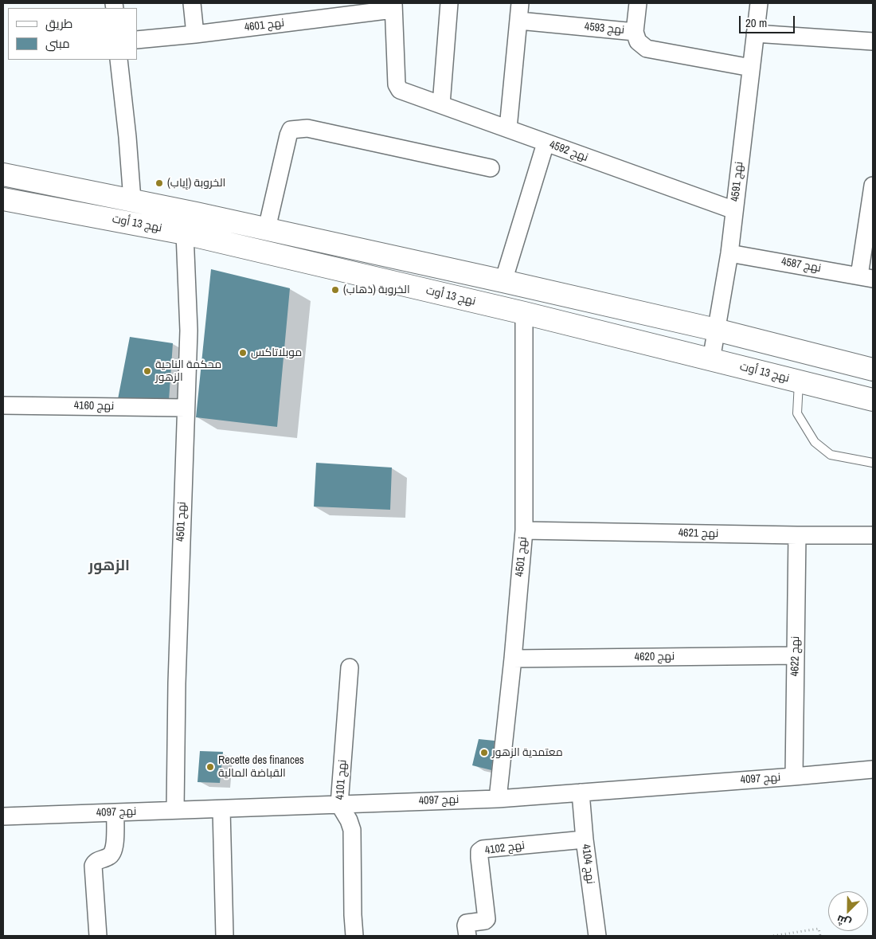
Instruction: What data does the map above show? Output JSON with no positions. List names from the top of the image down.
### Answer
{
  "streets": {
    "main road": ["نهج 13 أوت"],
    "street": [
      "نهج 4601",
      "نهج 4593",
      "نهج 4592",
      "نهج 4591",
      "نهج 4587",
      "نهج 4160",
      "نهج 4501",
      "نهج 4621",
      "نهج 4622",
      "نهج 4620",
      "نهج 4097",
      "نهج 4101",
      "نهج 4102",
      "نهج 4104"
    ]
  },
  "crossings": [
    ["نهج 4601", "نهج 4592"],
    ["نهج 4593", "نهج 4591"],
    ["نهج 4592", "نهج 4591"],
    ["نهج 4591", "نهج 13 أوت"],
    ["نهج 4591", "نهج 4587"],
    ["نهج 13 أوت", "نهج 4501"],
    ["نهج 4160", "نهج 4501"],
    ["نهج 4501", "نهج 4621"],
    ["نهج 4501", "نهج 4620"],
    ["نهج 4501", "نهج 4097"],
    ["نهج 4621", "نهج 4622"],
    ["نهج 4622", "نهج 4620"],
    ["نهج 4622", "نهج 4097"],
    ["نهج 4097", "نهج 4101"],
    ["نهج 4097", "نهج 4104"],
    ["نهج 4102", "نهج 4104"]
  ],
  "districts": ["الزهور"],
  "places": [
    "الخروبة (إياب)",
    "الخروبة (ذهاب)",
    "موبلاتاكس",
    "محكمة الناحية الزهور",
    "معتمدية الزهور",
    "Recette des finances القباضة المالية"
  ],
  "legend": ["طريق", "مبنى"],
  "scale_bar": "20 m",
  "north": "bottom left"
}
